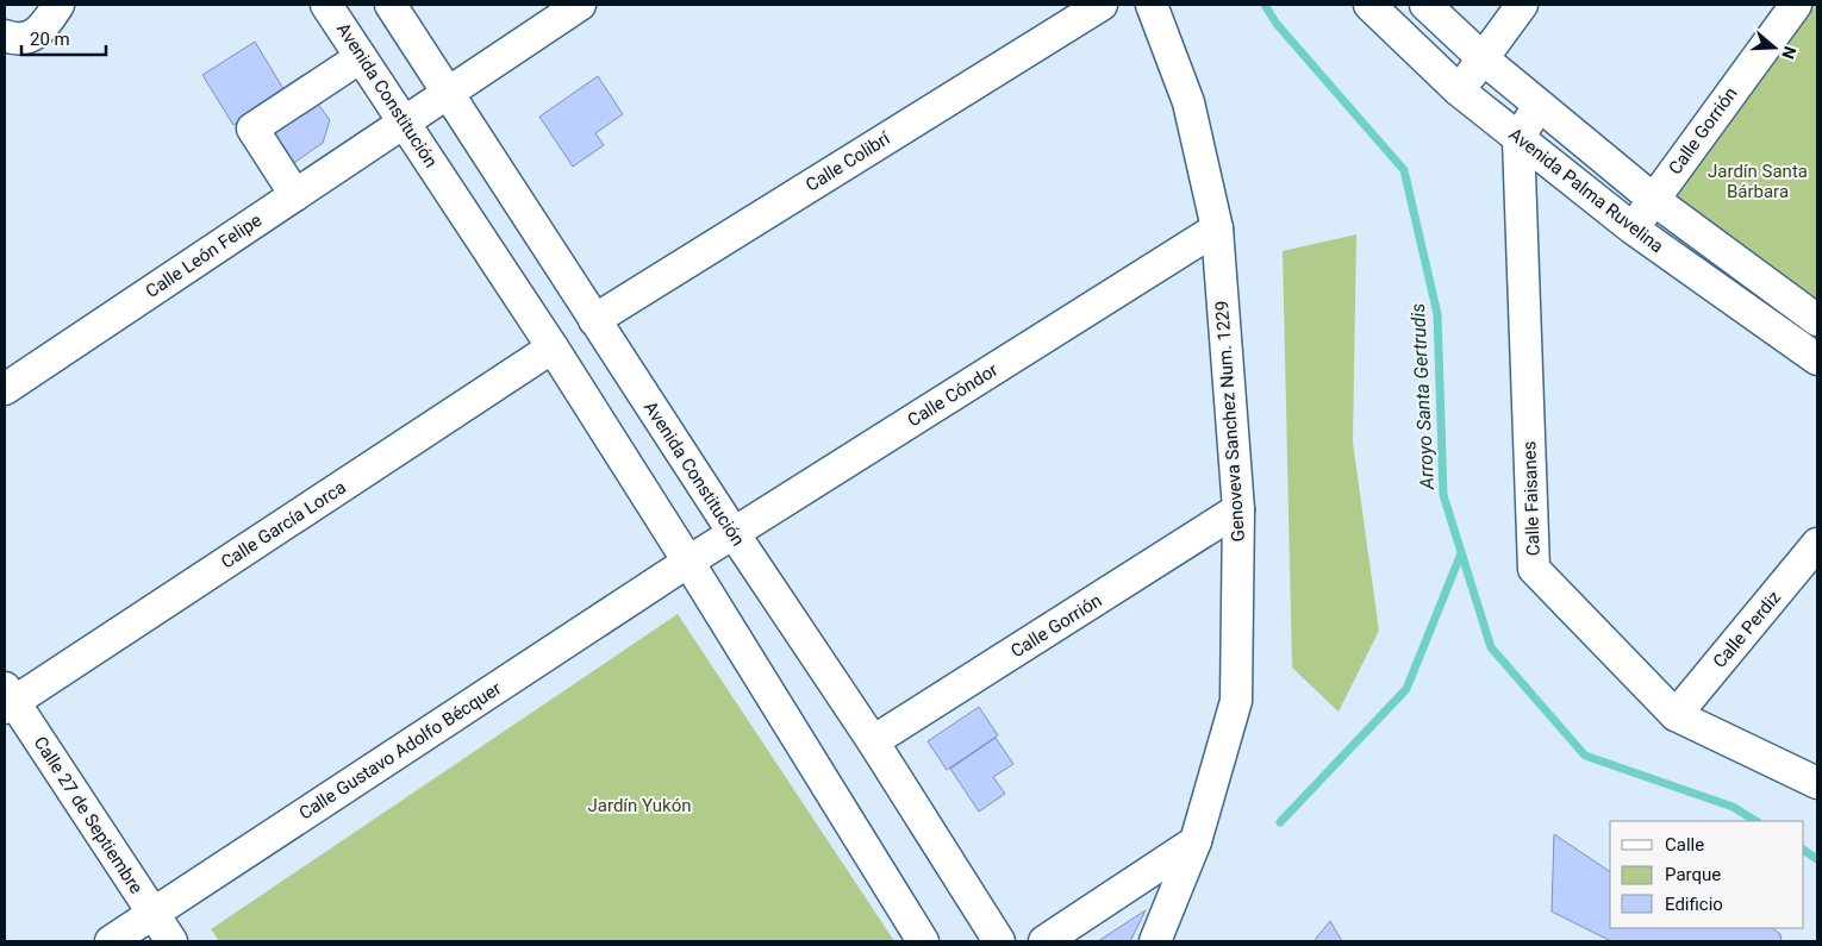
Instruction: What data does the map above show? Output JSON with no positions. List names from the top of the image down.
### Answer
{
  "streets": {
    "street": [
      "Avenida Constitución",
      "Calle Gorrión",
      "Calle Colibrí",
      "Avenida Palma Ruvelina",
      "Calle León Felipe",
      "Calle Cóndor",
      "Genoveva Sanchez Num. 1229",
      "Calle Faisanes",
      "Calle García Lorca",
      "Calle Perdiz",
      "Calle Gustavo Adolfo Bécquer",
      "Calle 27 de Septiembre"
    ]
  },
  "crossings": [
    ["Avenida Constitución", "Calle Gorrión"],
    ["Avenida Constitución", "Calle Colibrí"],
    ["Avenida Constitución", "Calle León Felipe"],
    ["Avenida Constitución", "Calle Cóndor"],
    ["Avenida Constitución", "Calle García Lorca"],
    ["Avenida Constitución", "Calle Gustavo Adolfo Bécquer"],
    ["Calle Gorrión", "Avenida Palma Ruvelina"],
    ["Calle Gorrión", "Genoveva Sanchez Num. 1229"],
    ["Avenida Palma Ruvelina", "Calle Faisanes"],
    ["Calle Cóndor", "Genoveva Sanchez Num. 1229"],
    ["Calle Cóndor", "Calle Gustavo Adolfo Bécquer"],
    ["Calle Faisanes", "Calle Perdiz"],
    ["Calle García Lorca", "Calle 27 de Septiembre"],
    ["Calle Gustavo Adolfo Bécquer", "Calle 27 de Septiembre"]
  ],
  "water": ["Arroyo Santa Gertrudis"],
  "parks": ["Jardín Santa Bárbara", "Jardín Yukón"],
  "legend": ["Calle", "Parque", "Edificio"],
  "scale_bar": "20 m",
  "north": "right"
}
